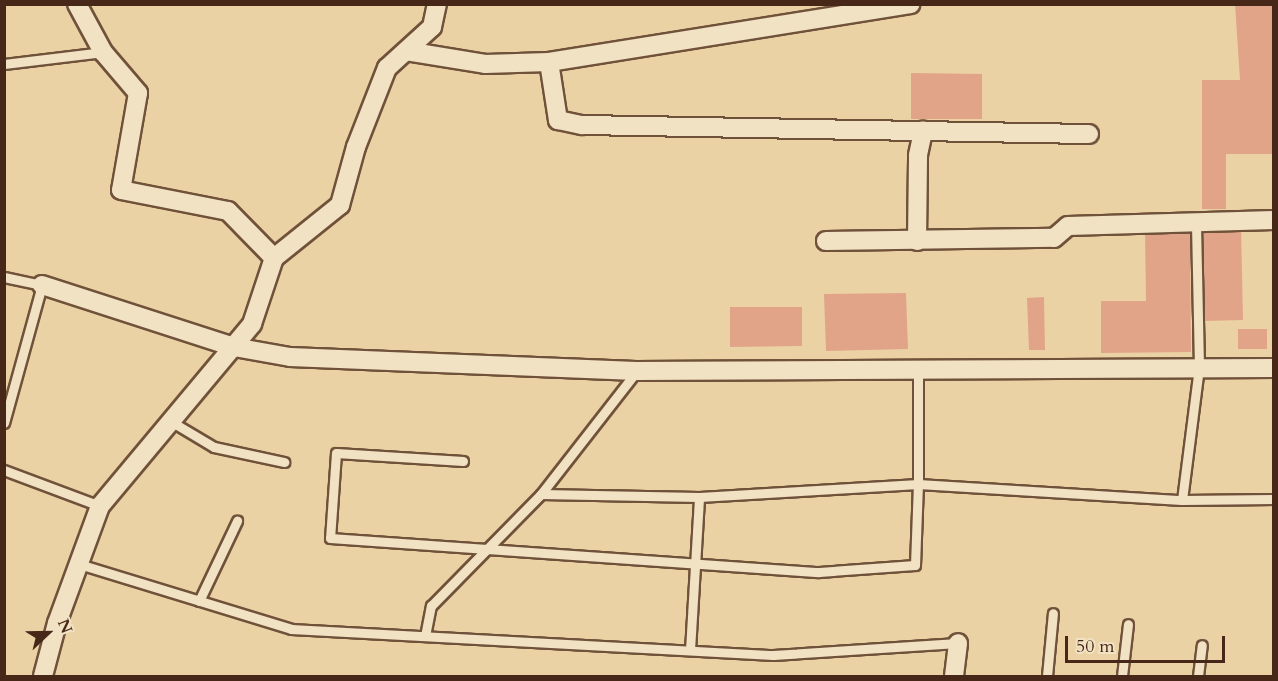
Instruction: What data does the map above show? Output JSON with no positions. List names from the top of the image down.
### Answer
{
  "scale_bar": "50 m",
  "north": "right"
}
